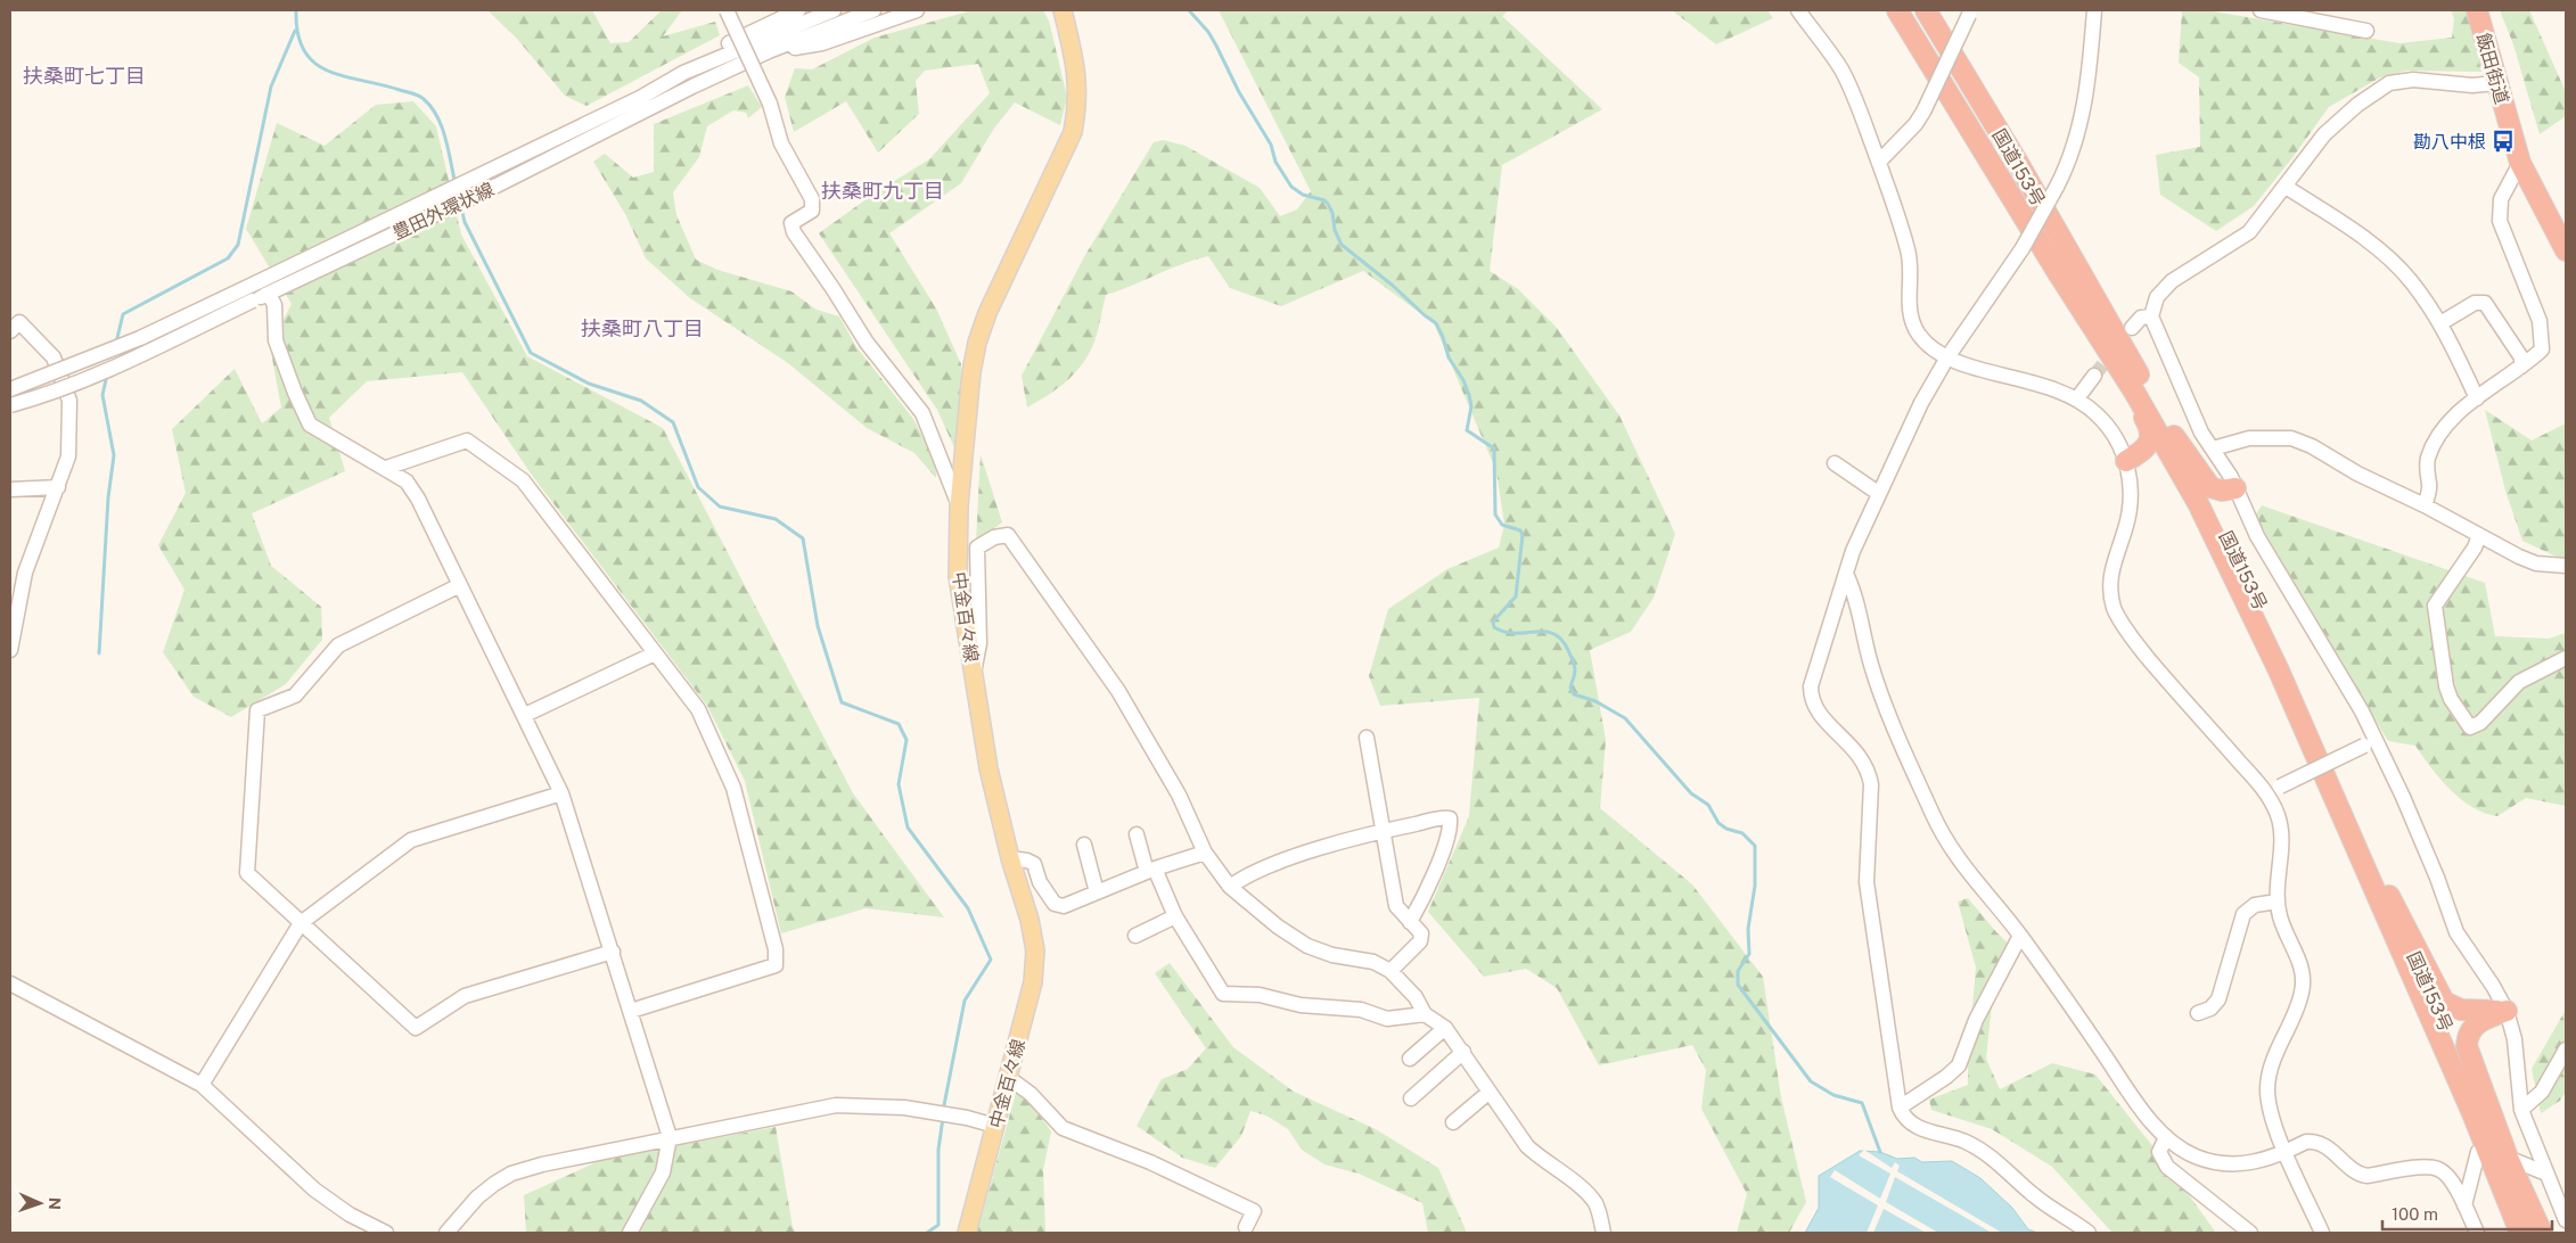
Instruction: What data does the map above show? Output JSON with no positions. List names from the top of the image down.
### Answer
{
  "streets": {
    "highway": ["飯田街道", "国道153号"],
    "main road": ["中金百々線"],
    "street": ["豊田外環状線"]
  },
  "districts": ["扶桑町七丁目", "扶桑町九丁目", "扶桑町八丁目"],
  "places": {
    "bus stop": ["勘八中根"]
  },
  "scale_bar": "100 m",
  "north": "right"
}
